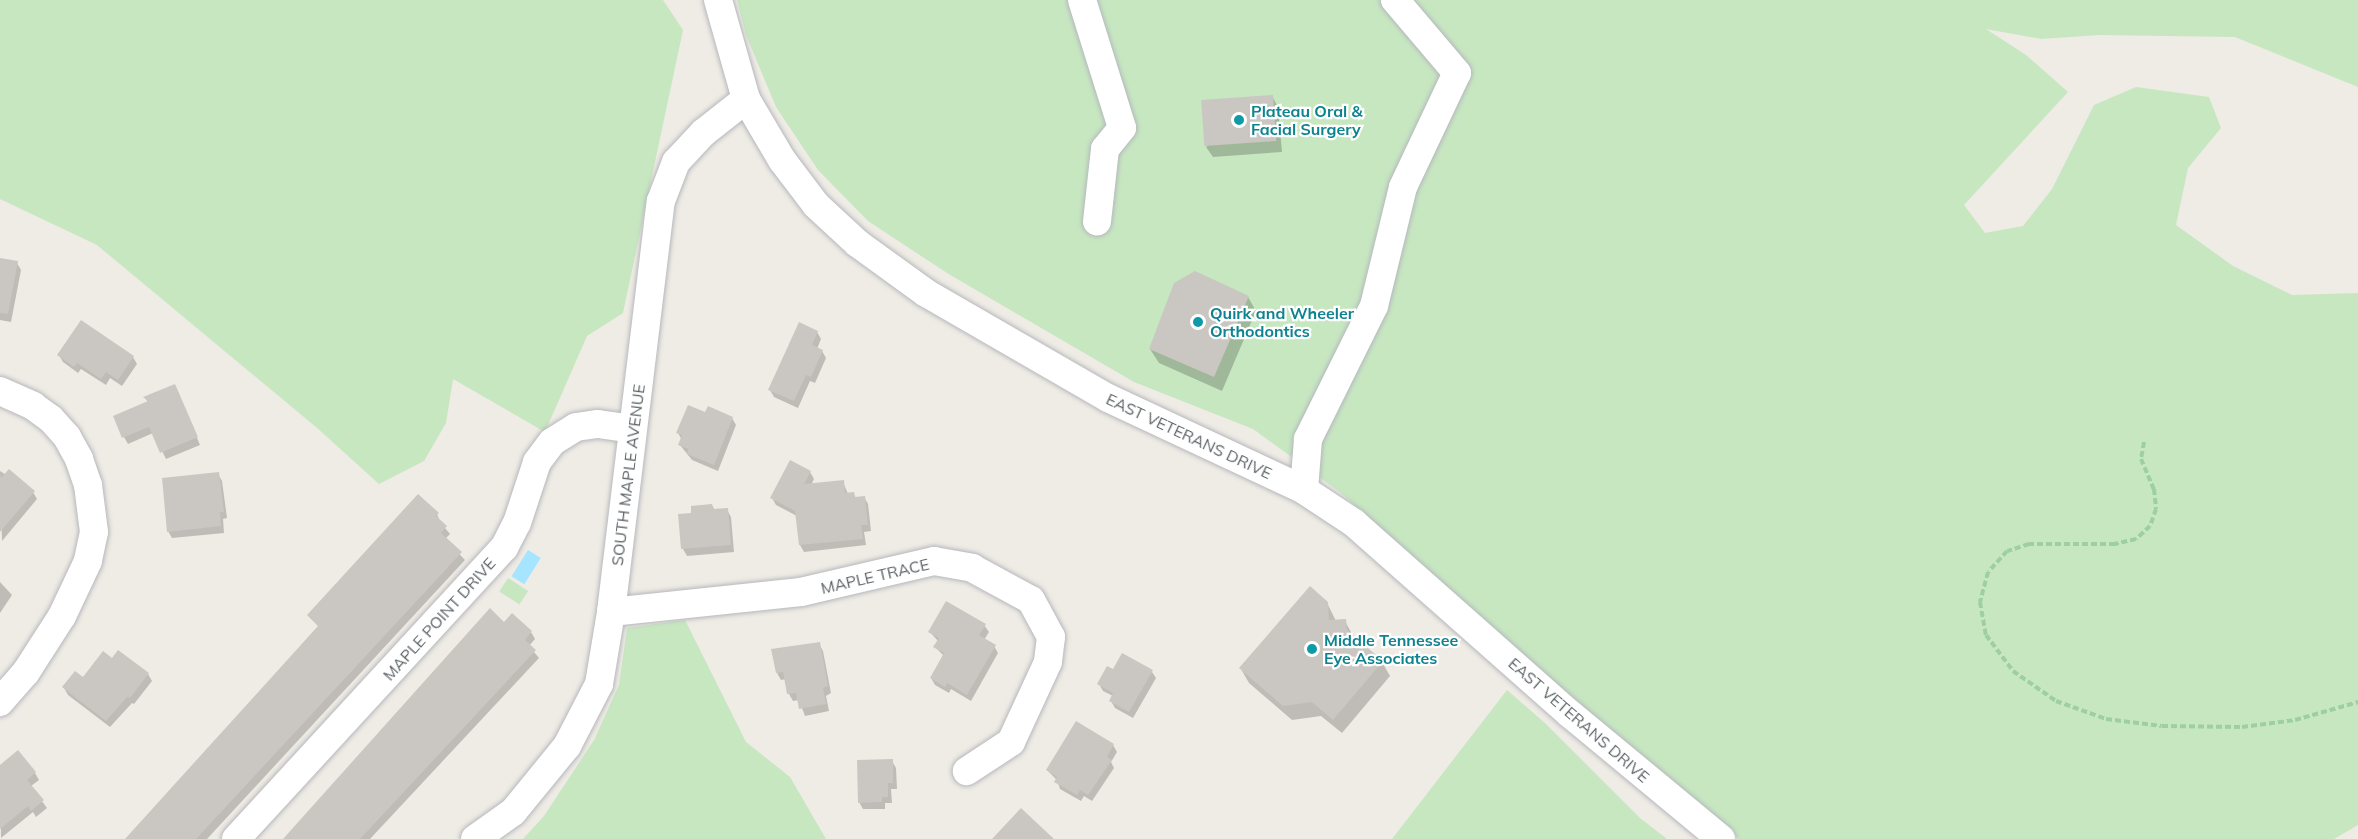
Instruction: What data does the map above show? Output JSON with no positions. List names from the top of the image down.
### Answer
{
  "streets": {
    "street": [
      "EAST VETERANS DRIVE",
      "SOUTH MAPLE AVENUE",
      "MAPLE TRACE",
      "MAPLE POINT DRIVE"
    ]
  },
  "crossings": [
    ["EAST VETERANS DRIVE", "SOUTH MAPLE AVENUE"],
    ["SOUTH MAPLE AVENUE", "MAPLE TRACE"],
    ["SOUTH MAPLE AVENUE", "MAPLE POINT DRIVE"]
  ],
  "places": ["Plateau Oral & Facial Surgery", "Quirk and Wheeler Orthodontics", "Middle Tennessee Eye Associates"]
}
